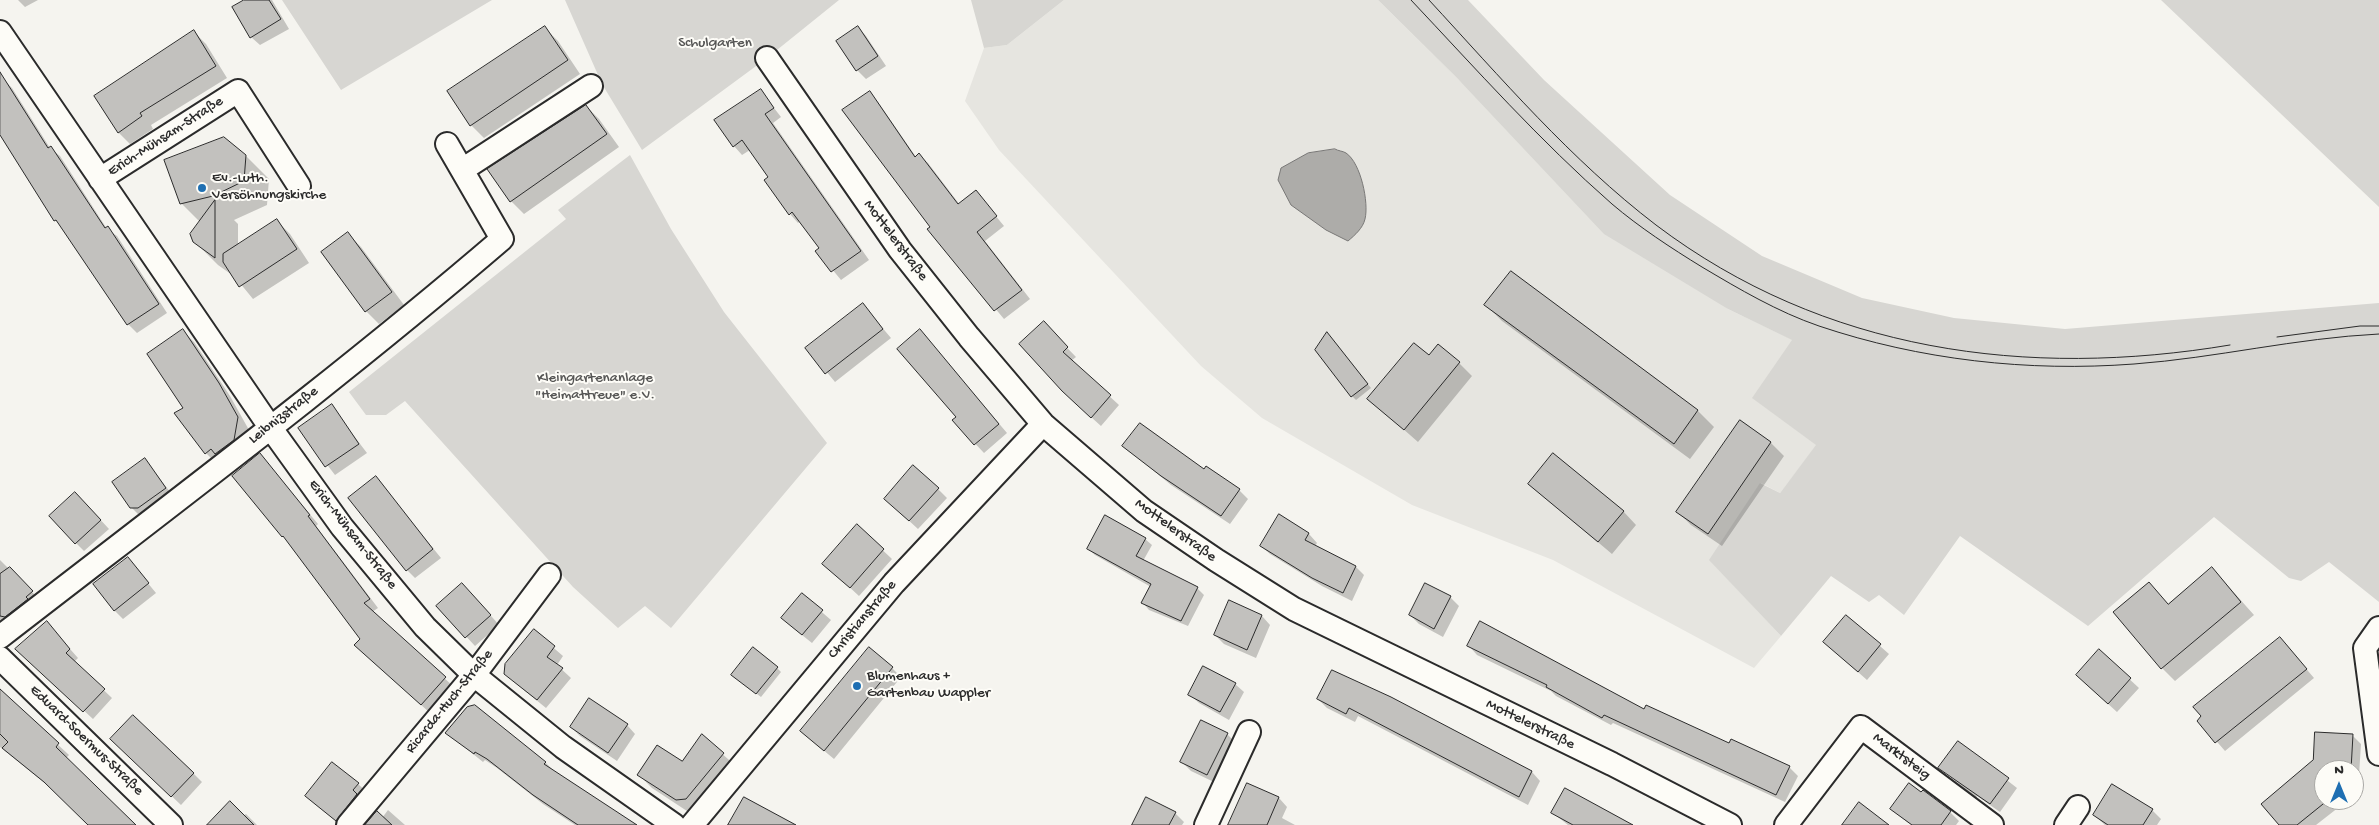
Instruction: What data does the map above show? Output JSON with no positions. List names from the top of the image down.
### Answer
{
  "streets": {
    "street": [
      "Erich-Mühsam-Straße",
      "Mottelerstraße",
      "Leibnizstraße",
      "Christianstraße",
      "Ricarda-Huch-Straße",
      "Eduard-Soermus-Straße",
      "Marktsteig"
    ]
  },
  "crossings": [
    ["Erich-Mühsam-Straße", "Leibnizstraße"],
    ["Erich-Mühsam-Straße", "Ricarda-Huch-Straße"],
    ["Mottelerstraße", "Christianstraße"]
  ],
  "parks": ["Schulgarten", "Kleingartenanlage \"Heimattreue\" e.V."],
  "places": ["Ev.-Luth. Versöhnungskirche", "Blumenhaus + Gartenbau Wappler"],
  "north": "top"
}
